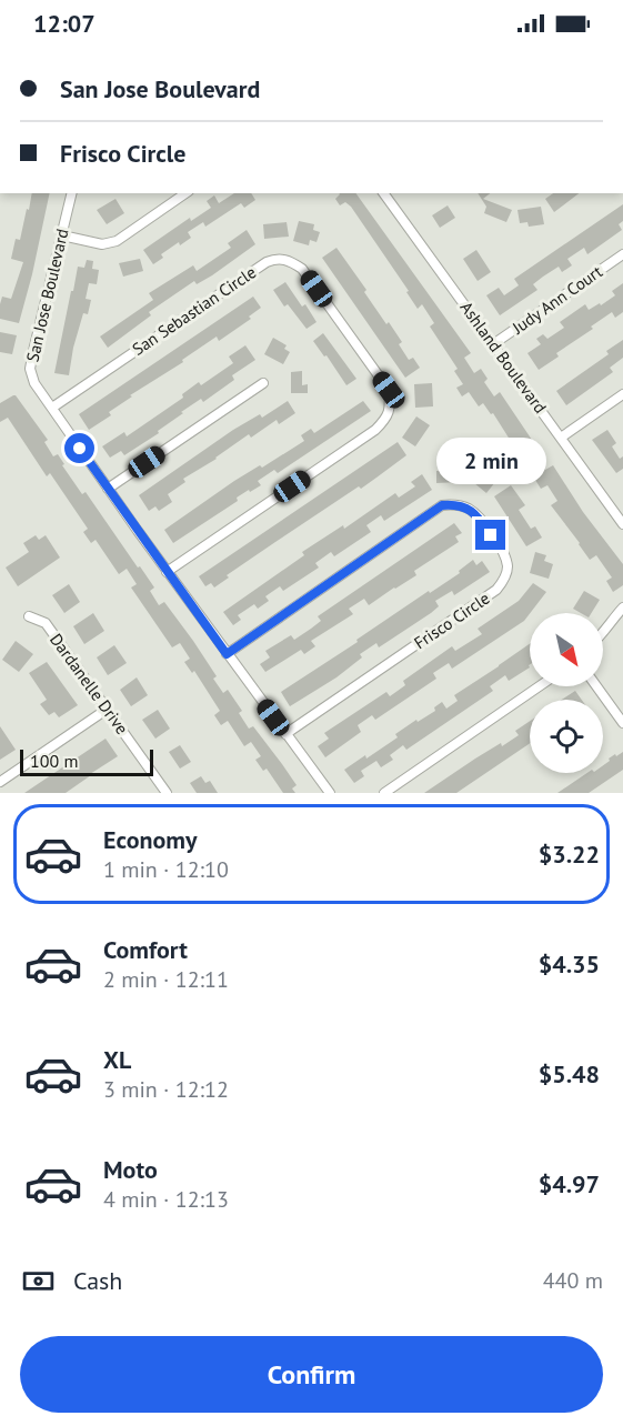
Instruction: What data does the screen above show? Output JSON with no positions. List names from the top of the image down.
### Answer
{
  "streets": {
    "street": [
      "San Jose Boulevard",
      "Judy Ann Court",
      "San Sebastian Circle",
      "Ashland Boulevard",
      "Frisco Circle",
      "Dardanelle Drive"
    ]
  },
  "crossings": [
    ["San Jose Boulevard", "San Sebastian Circle"],
    ["San Jose Boulevard", "Frisco Circle"],
    ["Judy Ann Court", "Ashland Boulevard"]
  ],
  "scale_bar": "100 m",
  "north": "bottom right",
  "page": {
    "status": "12:07",
    "banner": ["San Jose Boulevard", "Frisco Circle"],
    "bubble": "2 min",
    "scale": "100 m",
    "list": [
      {
        "name": "Economy",
        "note": "1 min · 12:10",
        "value": "$3.22"
      },
      {
        "name": "Comfort",
        "note": "2 min · 12:11",
        "value": "$4.35"
      },
      {
        "name": "XL",
        "note": "3 min · 12:12",
        "value": "$5.48"
      },
      {
        "name": "Moto",
        "note": "4 min · 12:13",
        "value": "$4.97"
      }
    ],
    "pay": ["Cash", "440 m"],
    "buttons": "Confirm"
  }
}
